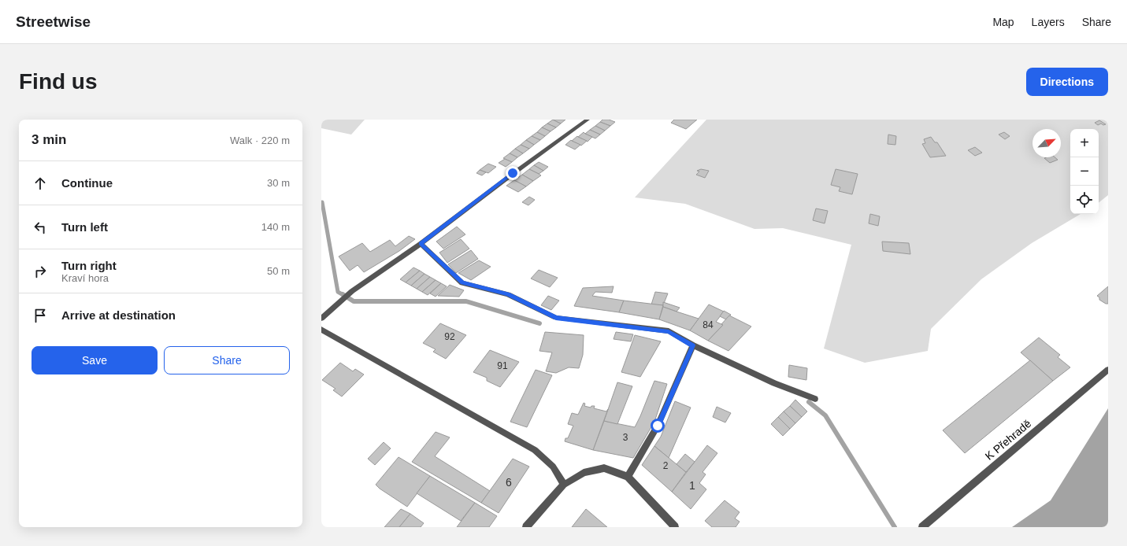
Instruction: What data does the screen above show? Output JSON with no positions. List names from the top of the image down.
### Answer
{
  "streets": {
    "street": ["K Přehradě"]
  },
  "house_numbers": [
    "84",
    "92",
    "91",
    "3",
    "2",
    "6",
    "1"
  ],
  "north": "top right",
  "page": {
    "header": "Streetwise",
    "nav": ["Map", "Layers", "Share"],
    "buttons": [
      "Directions",
      ["Save", "Share"]
    ],
    "title": "Find us",
    "heading": ["3 min", "Walk · 220 m"],
    "map_buttons": ["+", "−"],
    "list": [
      ["Continue", "30 m"],
      ["Turn left", "140 m"],
      ["Turn right", "Kraví hora", "50 m"],
      "Arrive at destination"
    ]
  }
}
